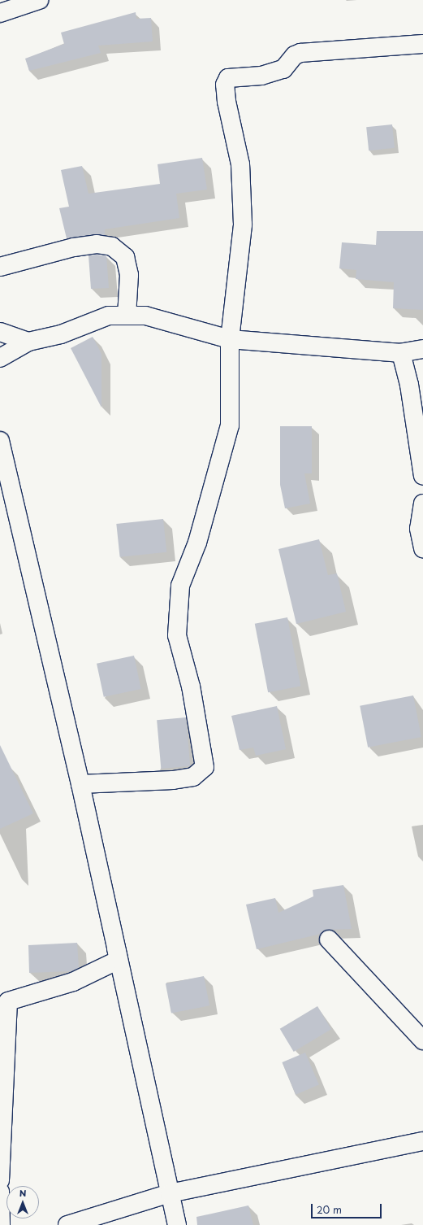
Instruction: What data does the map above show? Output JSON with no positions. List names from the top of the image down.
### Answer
{
  "scale_bar": "20 m",
  "north": "top"
}
